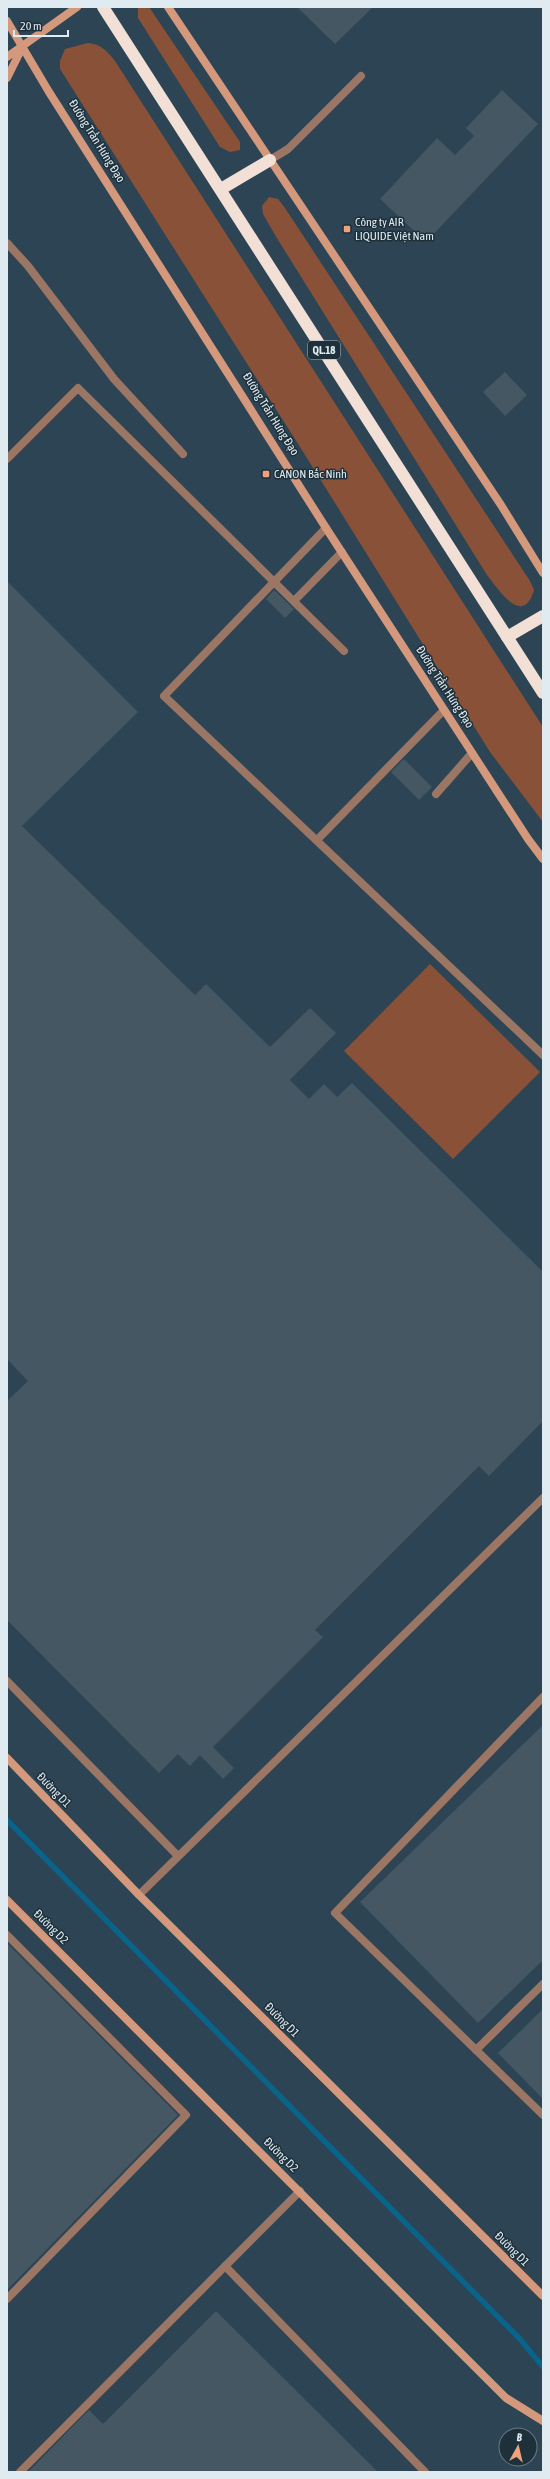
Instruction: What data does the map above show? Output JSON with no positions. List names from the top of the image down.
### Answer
{
  "streets": {
    "highway": ["QL.18"],
    "main road": ["Đường Trần Hưng Đạo", "Đường D1", "Đường D2"]
  },
  "places": {
    "transit": ["Công ty AIR LIQUIDE Việt Nam", "CANON Bắc Ninh"]
  },
  "scale_bar": "20 m",
  "north": "top"
}
